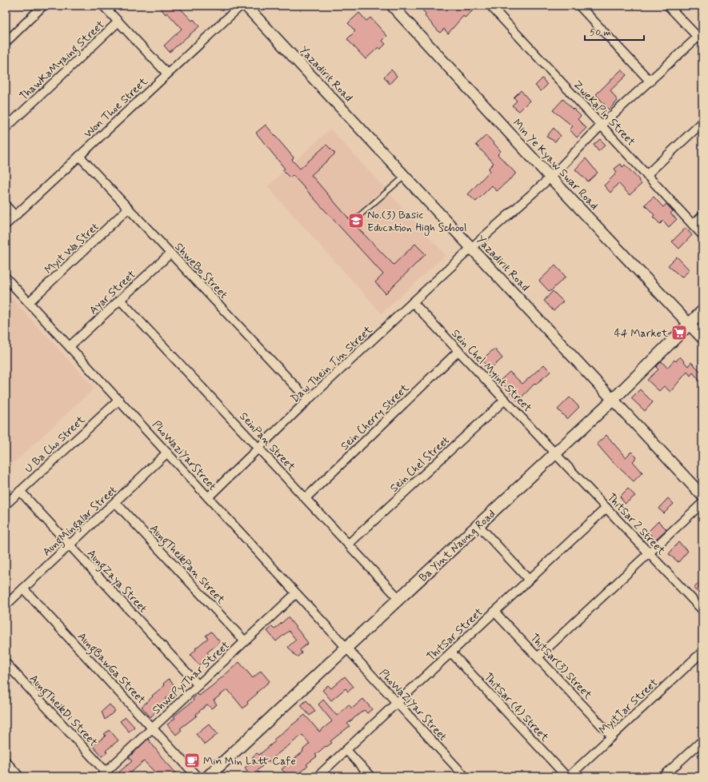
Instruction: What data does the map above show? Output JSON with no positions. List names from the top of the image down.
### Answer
{
  "streets": {
    "main road": ["Ba Yint Naung Road"],
    "street": [
      "ThawKaMyaing Street",
      "Yazadirit Road",
      "Won Thoe Street",
      "ZweKaPin Street",
      "Min Ye Kyaw Swar Road",
      "Myit Wa Stret",
      "ShweBo Street",
      "Ayar Street",
      "Daw Thein Tin Street",
      "Sein Chel Myint Street",
      "Sein Cherry Street",
      "SeinPan Street",
      "U Ba Cho Street",
      "PhoWaziYarStreet",
      "Sein Chel Street",
      "AungMingalar Street",
      "ThitSar 2 Street",
      "AungTheikPan Street",
      "AungZaya Street",
      "ThitSar Street",
      "ThitSar(3) Street",
      "AungBawGa Street",
      "ShwePyiThar Street",
      "PhoWaZiYar Street",
      "MyitTar Street",
      "ThitSar (4) Street",
      "AungTheikDi Street"
    ]
  },
  "crossings": [
    ["Yazadirit Road", "Daw Thein Tin Street"],
    ["Yazadirit Road", "Ba Yint Naung Road"],
    ["Won Thoe Street", "ShweBo Street"],
    ["ZweKaPin Street", "Daw Thein Tin Street"],
    ["Min Ye Kyaw Swar Road", "Daw Thein Tin Street"],
    ["Min Ye Kyaw Swar Road", "Ba Yint Naung Road"],
    ["Myit Wa Stret", "ShweBo Street"],
    ["Myit Wa Stret", "PhoWaziYarStreet"],
    ["ShweBo Street", "Ayar Street"],
    ["ShweBo Street", "Daw Thein Tin Street"],
    ["Ayar Street", "SeinPan Street"],
    ["Ayar Street", "PhoWaziYarStreet"],
    ["Daw Thein Tin Street", "Sein Chel Myint Street"],
    ["Daw Thein Tin Street", "SeinPan Street"],
    ["Daw Thein Tin Street", "PhoWaziYarStreet"],
    ["Sein Chel Myint Street", "Sein Cherry Street"],
    ["Sein Chel Myint Street", "Sein Chel Street"],
    ["Sein Chel Myint Street", "ThitSar 2 Street"],
    ["Sein Chel Myint Street", "Ba Yint Naung Road"],
    ["Sein Cherry Street", "SeinPan Street"],
    ["SeinPan Street", "Sein Chel Street"],
    ["SeinPan Street", "Ba Yint Naung Road"],
    ["U Ba Cho Street", "PhoWaziYarStreet"],
    ["U Ba Cho Street", "AungZaya Street"],
    ["PhoWaziYarStreet", "AungMingalar Street"],
    ["PhoWaziYarStreet", "Ba Yint Naung Road"],
    ["PhoWaziYarStreet", "ShwePyiThar Street"],
    ["PhoWaziYarStreet", "PhoWaZiYar Street"],
    ["AungMingalar Street", "AungTheikPan Street"],
    ["AungMingalar Street", "AungZaya Street"],
    ["AungMingalar Street", "AungBawGa Street"],
    ["ThitSar 2 Street", "Ba Yint Naung Road"],
    ["ThitSar 2 Street", "ThitSar Street"],
    ["Ba Yint Naung Road", "PhoWaZiYar Street"],
    ["AungTheikPan Street", "ShwePyiThar Street"],
    ["AungZaya Street", "ShwePyiThar Street"],
    ["ThitSar Street", "ThitSar(3) Street"],
    ["ThitSar Street", "PhoWaZiYar Street"],
    ["ThitSar Street", "ThitSar (4) Street"],
    ["ThitSar(3) Street", "MyitTar Street"],
    ["AungBawGa Street", "ShwePyiThar Street"],
    ["ShwePyiThar Street", "AungTheikDi Street"],
    ["MyitTar Street", "ThitSar (4) Street"]
  ],
  "places": {
    "school or university": ["No.(3) Basic Education High School"],
    "supermarket": ["44 Market"],
    "cafe": ["Min Min Latt Cafe"]
  },
  "scale_bar": "50 m"
}
